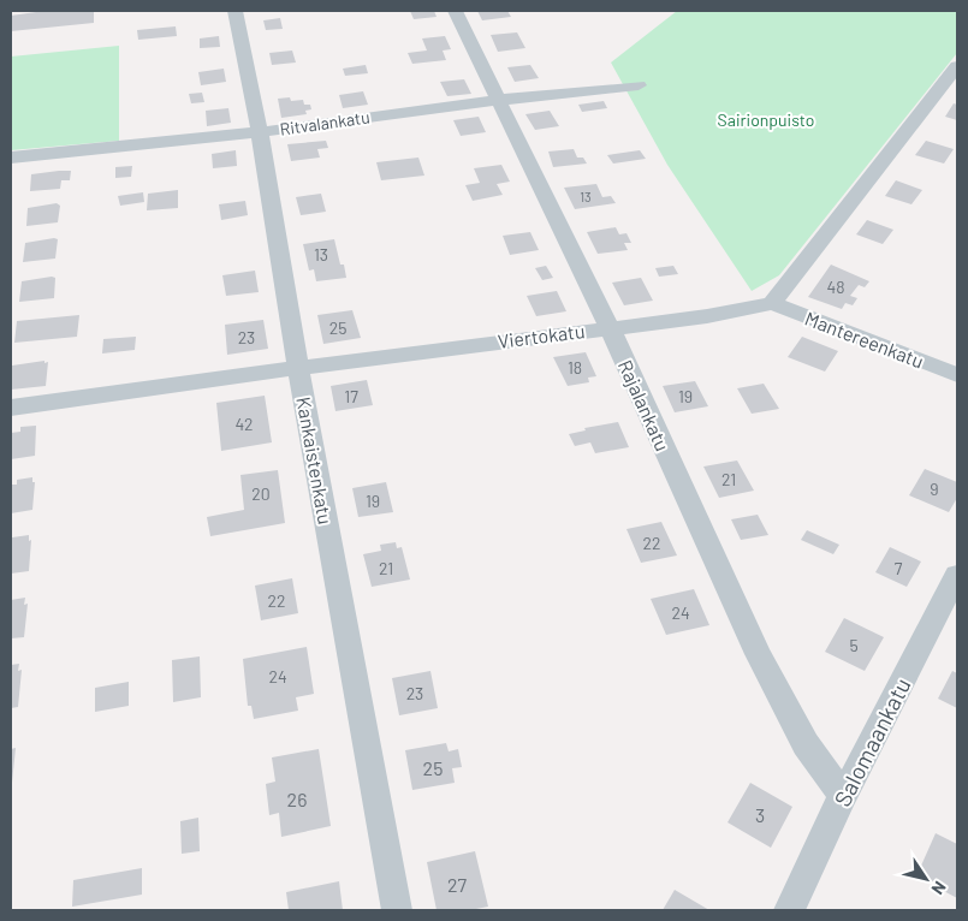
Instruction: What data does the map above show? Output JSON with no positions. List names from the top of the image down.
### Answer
{
  "streets": {
    "street": [
      "Ritvalankatu",
      "Viertokatu",
      "Mantereenkatu",
      "Rajalankatu",
      "Kankaistenkatu",
      "Salomaankatu"
    ]
  },
  "crossings": [
    ["Ritvalankatu", "Rajalankatu"],
    ["Ritvalankatu", "Kankaistenkatu"],
    ["Viertokatu", "Mantereenkatu"],
    ["Viertokatu", "Rajalankatu"],
    ["Viertokatu", "Kankaistenkatu"],
    ["Rajalankatu", "Salomaankatu"]
  ],
  "parks": ["Sairionpuisto"],
  "house_numbers": [
    "13",
    "13",
    "48",
    "25",
    "23",
    "18",
    "17",
    "19",
    "42",
    "21",
    "9",
    "20",
    "19",
    "22",
    "21",
    "7",
    "22",
    "24",
    "5",
    "24",
    "23",
    "25",
    "26",
    "3",
    "27"
  ],
  "north": "bottom right"
}
